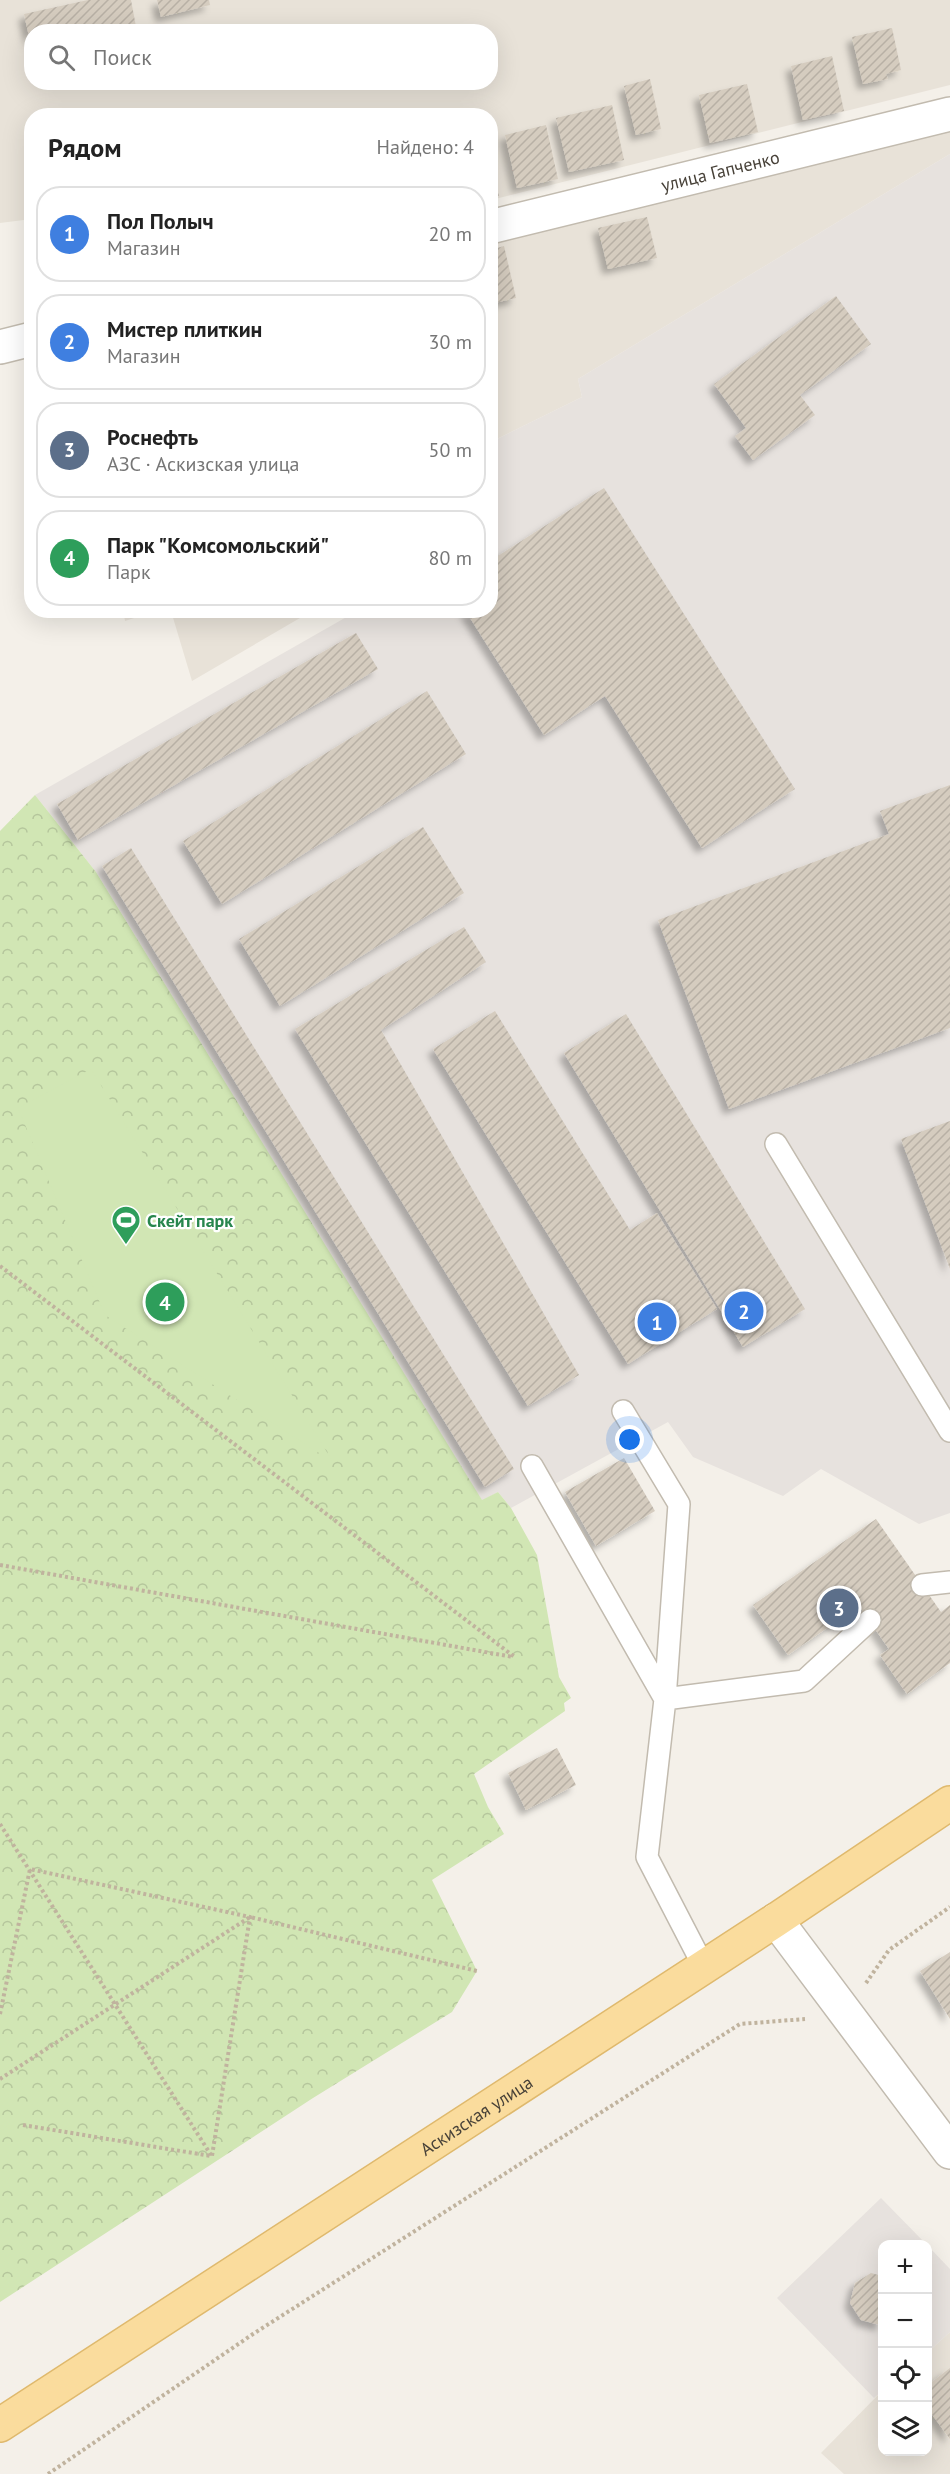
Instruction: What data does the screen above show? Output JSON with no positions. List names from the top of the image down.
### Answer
{
  "streets": {
    "main road": ["Аскизская улица"],
    "street": ["улица Гапченко"]
  },
  "places": {
    "sports": ["Скейт парк"]
  },
  "page": {
    "search": "Поиск",
    "heading": ["Рядом", "Найдено: 4"],
    "list": [
      {
        "mark": "1",
        "name": "Пол Полыч",
        "note": "Магазин",
        "value": "20 m"
      },
      {
        "mark": "2",
        "name": "Мистер плиткин",
        "note": "Магазин",
        "value": "30 m"
      },
      {
        "mark": "3",
        "name": "Роснефть",
        "note": "АЗС · Аскизская улица",
        "value": "50 m"
      },
      {
        "mark": "4",
        "name": "Парк \"Комсомольский\"",
        "note": "Парк",
        "value": "80 m"
      }
    ],
    "pins": [
      "4",
      "2",
      "1",
      "3"
    ],
    "map_buttons": ["+", "−"]
  }
}
